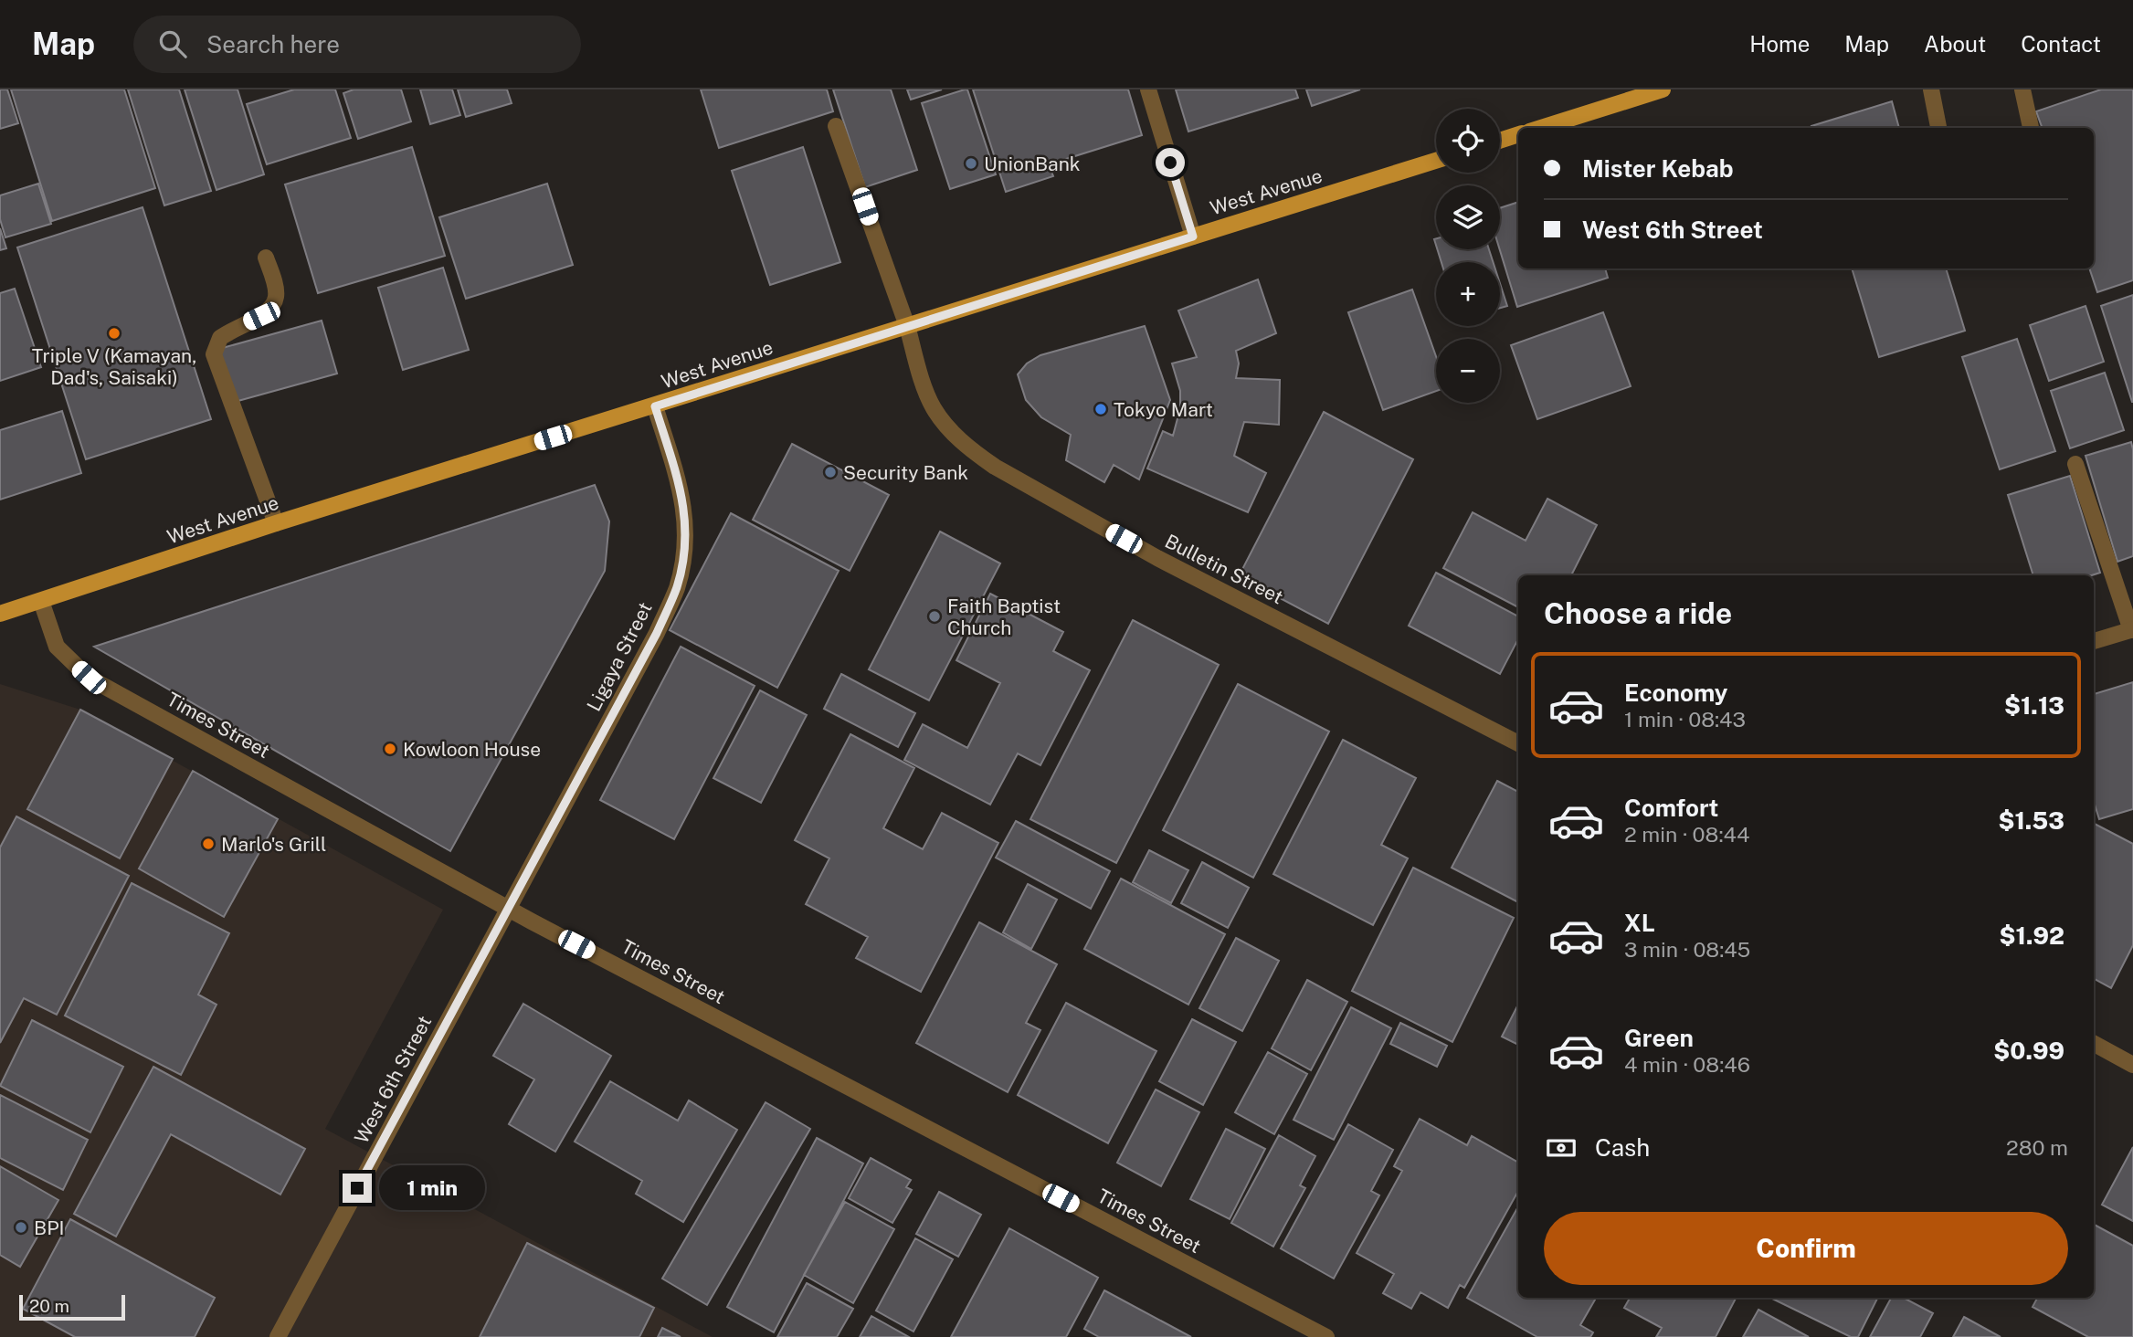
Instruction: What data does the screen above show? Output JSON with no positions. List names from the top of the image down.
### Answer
{
  "streets": {
    "main road": ["West Avenue"],
    "street": [
      "Bulletin Street",
      "Ligaya Street",
      "Times Street",
      "West 6th Street"
    ]
  },
  "crossings": [
    ["West Avenue", "Bulletin Street"],
    ["West Avenue", "Ligaya Street"],
    ["West Avenue", "Times Street"],
    ["Ligaya Street", "Times Street"],
    ["Ligaya Street", "West 6th Street"],
    ["Times Street", "West 6th Street"]
  ],
  "places": [
    "UnionBank",
    "Triple V (Kamayan, Dad's, Saisaki)",
    "Tokyo Mart",
    "Security Bank",
    "Faith Baptist Church",
    "Kowloon House",
    "Marlo's Grill",
    "BPI"
  ],
  "scale_bar": "20 m",
  "page": {
    "header": "Map",
    "search": "Search here",
    "nav": [
      "Home",
      "Map",
      "About",
      "Contact"
    ],
    "map_buttons": ["+", "−"],
    "banner": ["Mister Kebab", "West 6th Street"],
    "heading": "Choose a ride",
    "list": [
      {
        "name": "Economy",
        "note": "1 min · 08:43",
        "value": "$1.13"
      },
      {
        "name": "Comfort",
        "note": "2 min · 08:44",
        "value": "$1.53"
      },
      {
        "name": "XL",
        "note": "3 min · 08:45",
        "value": "$1.92"
      },
      {
        "name": "Green",
        "note": "4 min · 08:46",
        "value": "$0.99"
      }
    ],
    "pay": ["Cash", "280 m"],
    "bubble": "1 min",
    "buttons": "Confirm",
    "scale": "20 m"
  }
}
